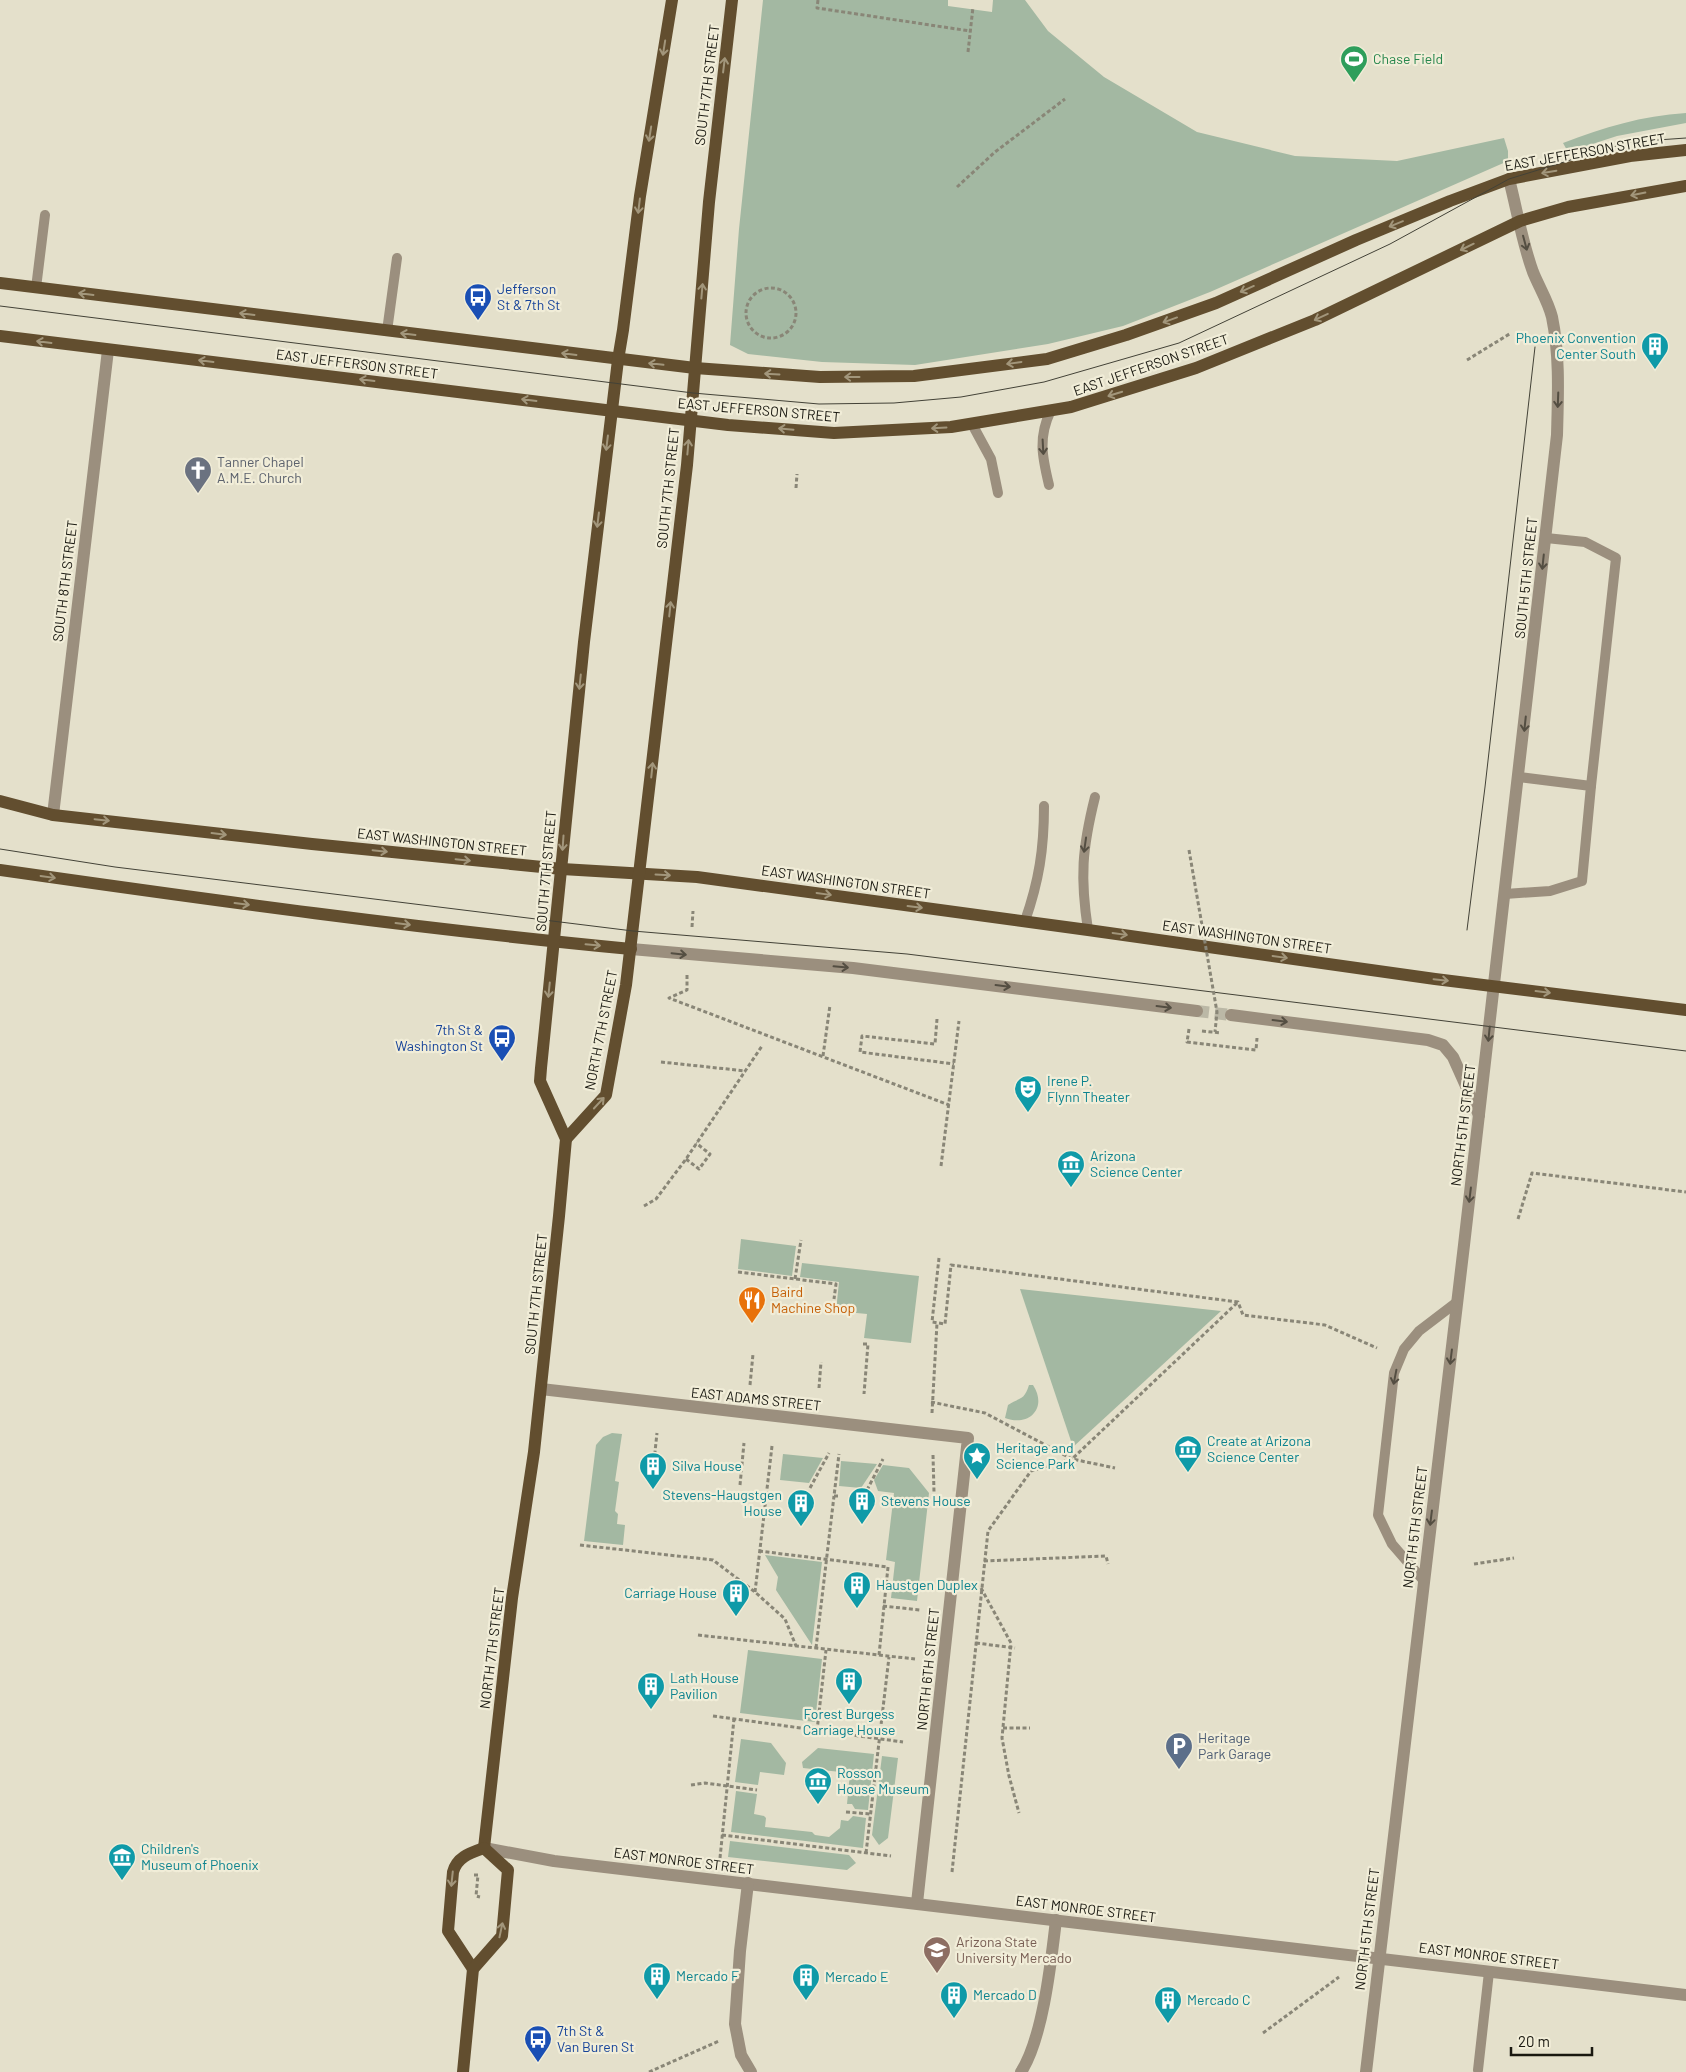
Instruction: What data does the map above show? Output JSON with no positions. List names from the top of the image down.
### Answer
{
  "streets": {
    "main road": [
      "SOUTH 7TH STREET",
      "EAST JEFFERSON STREET",
      "EAST WASHINGTON STREET",
      "NORTH 7TH STREET"
    ],
    "street": [
      "SOUTH 5TH STREET",
      "SOUTH 8TH STREET",
      "NORTH 5TH STREET",
      "EAST ADAMS STREET",
      "NORTH 6TH STREET",
      "EAST MONROE STREET"
    ]
  },
  "crossings": [
    ["SOUTH 7TH STREET", "EAST JEFFERSON STREET"],
    ["SOUTH 7TH STREET", "EAST WASHINGTON STREET"],
    ["SOUTH 7TH STREET", "NORTH 7TH STREET"],
    ["SOUTH 7TH STREET", "EAST ADAMS STREET"],
    ["EAST JEFFERSON STREET", "SOUTH 5TH STREET"],
    ["EAST JEFFERSON STREET", "SOUTH 8TH STREET"],
    ["SOUTH 5TH STREET", "EAST WASHINGTON STREET"],
    ["SOUTH 5TH STREET", "NORTH 5TH STREET"],
    ["SOUTH 8TH STREET", "EAST WASHINGTON STREET"],
    ["EAST WASHINGTON STREET", "NORTH 5TH STREET"],
    ["NORTH 7TH STREET", "EAST MONROE STREET"],
    ["NORTH 5TH STREET", "EAST MONROE STREET"],
    ["EAST ADAMS STREET", "NORTH 6TH STREET"],
    ["NORTH 6TH STREET", "EAST MONROE STREET"]
  ],
  "one_way": ["EAST JEFFERSON STREET", "SOUTH 5TH STREET", "NORTH 5TH STREET"],
  "places": {
    "sports": ["Chase Field"],
    "bus stop": ["Jefferson St & 7th St", "7th St & Washington St", "7th St & Van Buren St"],
    "building": [
      "Phoenix Convention Center South",
      "Silva House",
      "Stevens House",
      "Stevens-Haugstgen House",
      "Haustgen Duplex",
      "Carriage House",
      "Forest Burgess Carriage House",
      "Lath House Pavilion",
      "Mercado F",
      "Mercado E",
      "Mercado D",
      "Mercado C"
    ],
    "church": ["Tanner Chapel A.M.E. Church"],
    "theatre": ["Irene P. Flynn Theater"],
    "museum": [
      "Arizona Science Center",
      "Create at Arizona Science Center",
      "Rosson House Museum",
      "Children's Museum of Phoenix"
    ],
    "restaurant": ["Baird Machine Shop"],
    "place": ["Heritage and Science Park"],
    "parking": ["Heritage Park Garage"],
    "school or university": ["Arizona State University Mercado"]
  },
  "scale_bar": "20 m"
}
